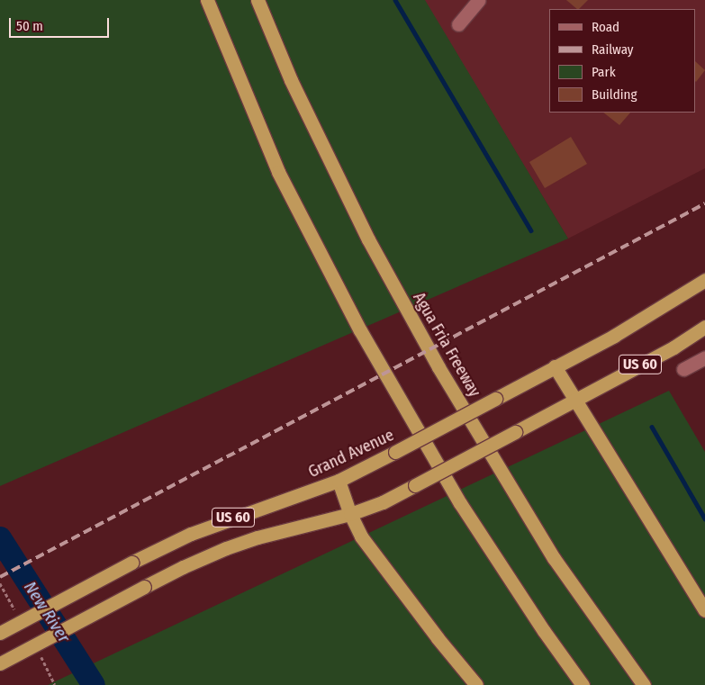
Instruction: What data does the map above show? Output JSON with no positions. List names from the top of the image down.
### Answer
{
  "streets": {
    "highway": ["Agua Fria Freeway", "US 60", "Grand Avenue"]
  },
  "water": ["New River"],
  "legend": [
    "Road",
    "Railway",
    "Park",
    "Building"
  ],
  "scale_bar": "50 m"
}
